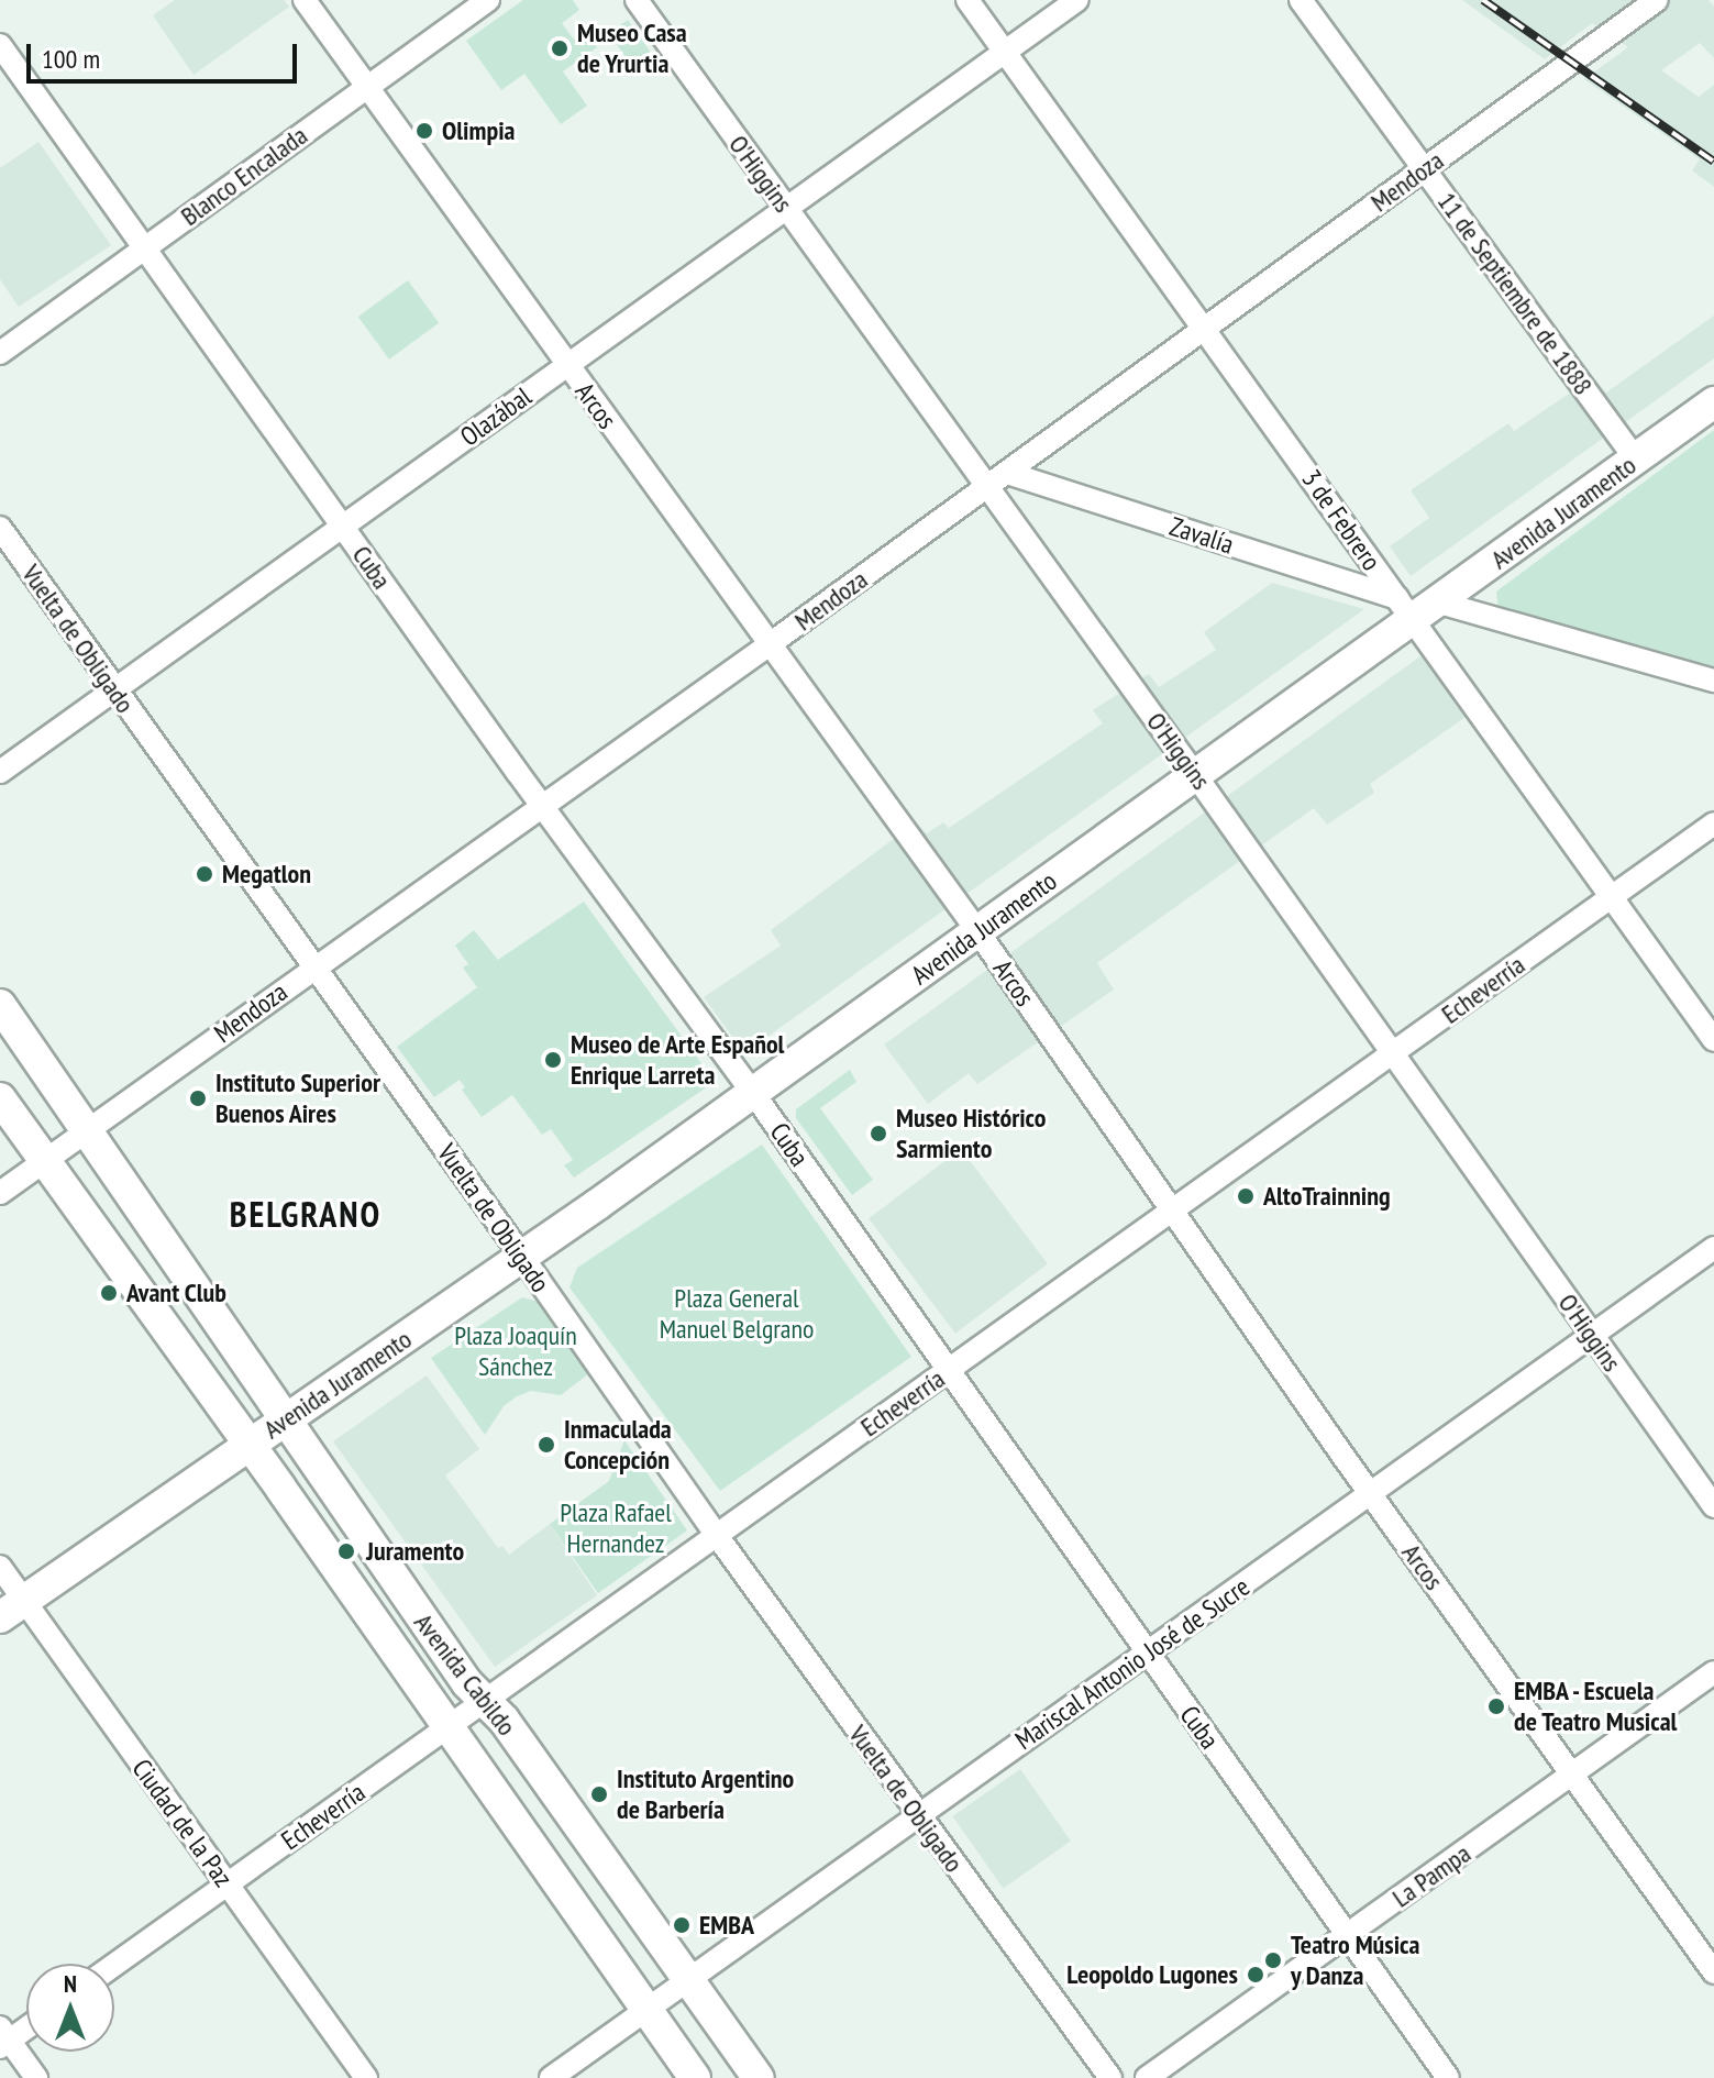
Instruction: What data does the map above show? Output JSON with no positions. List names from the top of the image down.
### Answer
{
  "streets": {
    "main road": ["Avenida Juramento", "Avenida Cabildo"],
    "street": [
      "O'Higgins",
      "Blanco Encalada",
      "Mendoza",
      "11 de Septiembre de 1888",
      "Arcos",
      "Olazábal",
      "3 de Febrero",
      "Zavalía",
      "Cuba",
      "Vuelta de Obligado",
      "Echeverría",
      "Mariscal Antonio José de Sucre",
      "Ciudad de la Paz",
      "La Pampa"
    ]
  },
  "crossings": [
    ["O'Higgins", "Mendoza"],
    ["O'Higgins", "Olazábal"],
    ["O'Higgins", "Avenida Juramento"],
    ["O'Higgins", "Echeverría"],
    ["O'Higgins", "Mariscal Antonio José de Sucre"],
    ["Blanco Encalada", "Arcos"],
    ["Blanco Encalada", "Cuba"],
    ["Mendoza", "11 de Septiembre de 1888"],
    ["Mendoza", "Arcos"],
    ["Mendoza", "3 de Febrero"],
    ["Mendoza", "Zavalía"],
    ["Mendoza", "Cuba"],
    ["Mendoza", "Vuelta de Obligado"],
    ["Mendoza", "Avenida Cabildo"],
    ["11 de Septiembre de 1888", "Avenida Juramento"],
    ["Arcos", "Olazábal"],
    ["Arcos", "Avenida Juramento"],
    ["Arcos", "Echeverría"],
    ["Arcos", "Mariscal Antonio José de Sucre"],
    ["Arcos", "La Pampa"],
    ["Olazábal", "3 de Febrero"],
    ["Olazábal", "Cuba"],
    ["Olazábal", "Vuelta de Obligado"],
    ["Avenida Juramento", "3 de Febrero"],
    ["Avenida Juramento", "Zavalía"],
    ["Avenida Juramento", "Cuba"],
    ["Avenida Juramento", "Vuelta de Obligado"],
    ["Avenida Juramento", "Avenida Cabildo"],
    ["3 de Febrero", "Zavalía"],
    ["3 de Febrero", "Echeverría"],
    ["Cuba", "Echeverría"],
    ["Cuba", "Mariscal Antonio José de Sucre"],
    ["Cuba", "La Pampa"],
    ["Vuelta de Obligado", "Echeverría"],
    ["Vuelta de Obligado", "Mariscal Antonio José de Sucre"],
    ["Echeverría", "Avenida Cabildo"],
    ["Echeverría", "Ciudad de la Paz"],
    ["Mariscal Antonio José de Sucre", "Avenida Cabildo"]
  ],
  "districts": ["BELGRANO"],
  "parks": ["Plaza General Manuel Belgrano", "Plaza Joaquín Sánchez", "Plaza Rafael Hernandez"],
  "places": [
    "Museo Casa de Yrurtia",
    "Olimpia",
    "Megatlon",
    "Museo de Arte Español Enrique Larreta",
    "Instituto Superior Buenos Aires",
    "Museo Histórico Sarmiento",
    "AltoTrainning",
    "Avant Club",
    "Inmaculada Concepción",
    "Juramento",
    "EMBA - Escuela de Teatro Musical",
    "Instituto Argentino de Barbería",
    "EMBA",
    "Teatro Música y Danza",
    "Leopoldo Lugones"
  ],
  "scale_bar": "100 m",
  "north": "top"
}
